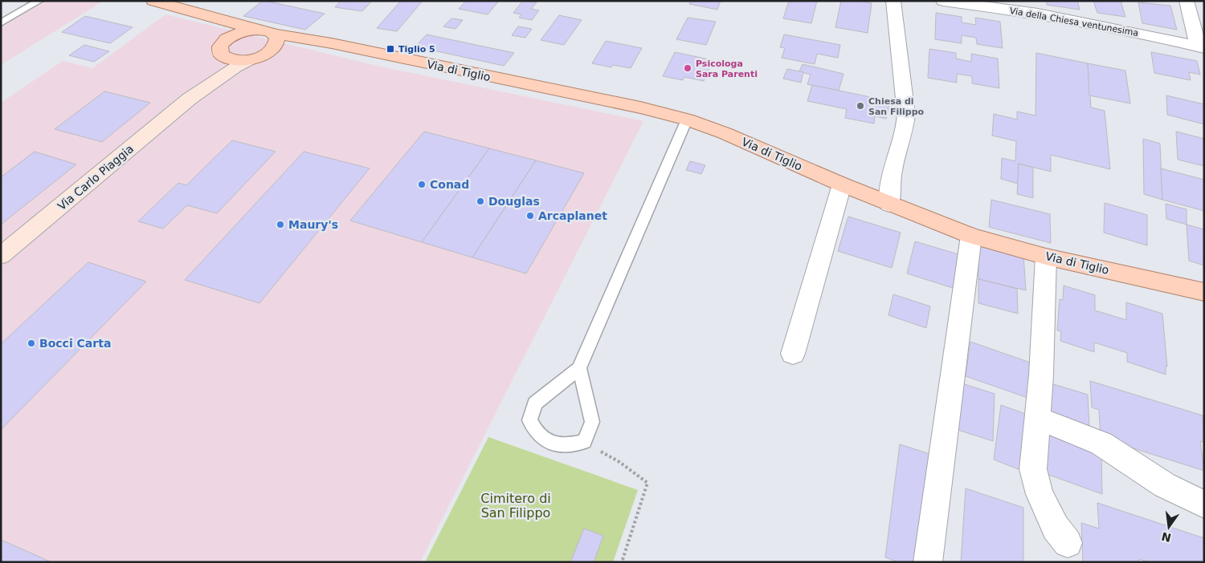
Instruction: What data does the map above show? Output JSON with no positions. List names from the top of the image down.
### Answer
{
  "streets": {
    "main road": ["Via di Tiglio", "Via Carlo Piaggia"],
    "street": ["Via della Chiesa ventunesima"]
  },
  "crossings": [
    ["Via di Tiglio", "Via Carlo Piaggia"]
  ],
  "parks": ["Cimitero di San Filippo"],
  "places": {
    "transit": ["Tiglio 5"],
    "other": [
      "Psicologa Sara Parenti",
      "Chiesa di San Filippo",
      "Conad",
      "Douglas",
      "Arcaplanet",
      "Maury's",
      "Bocci Carta"
    ]
  },
  "north": "bottom"
}
